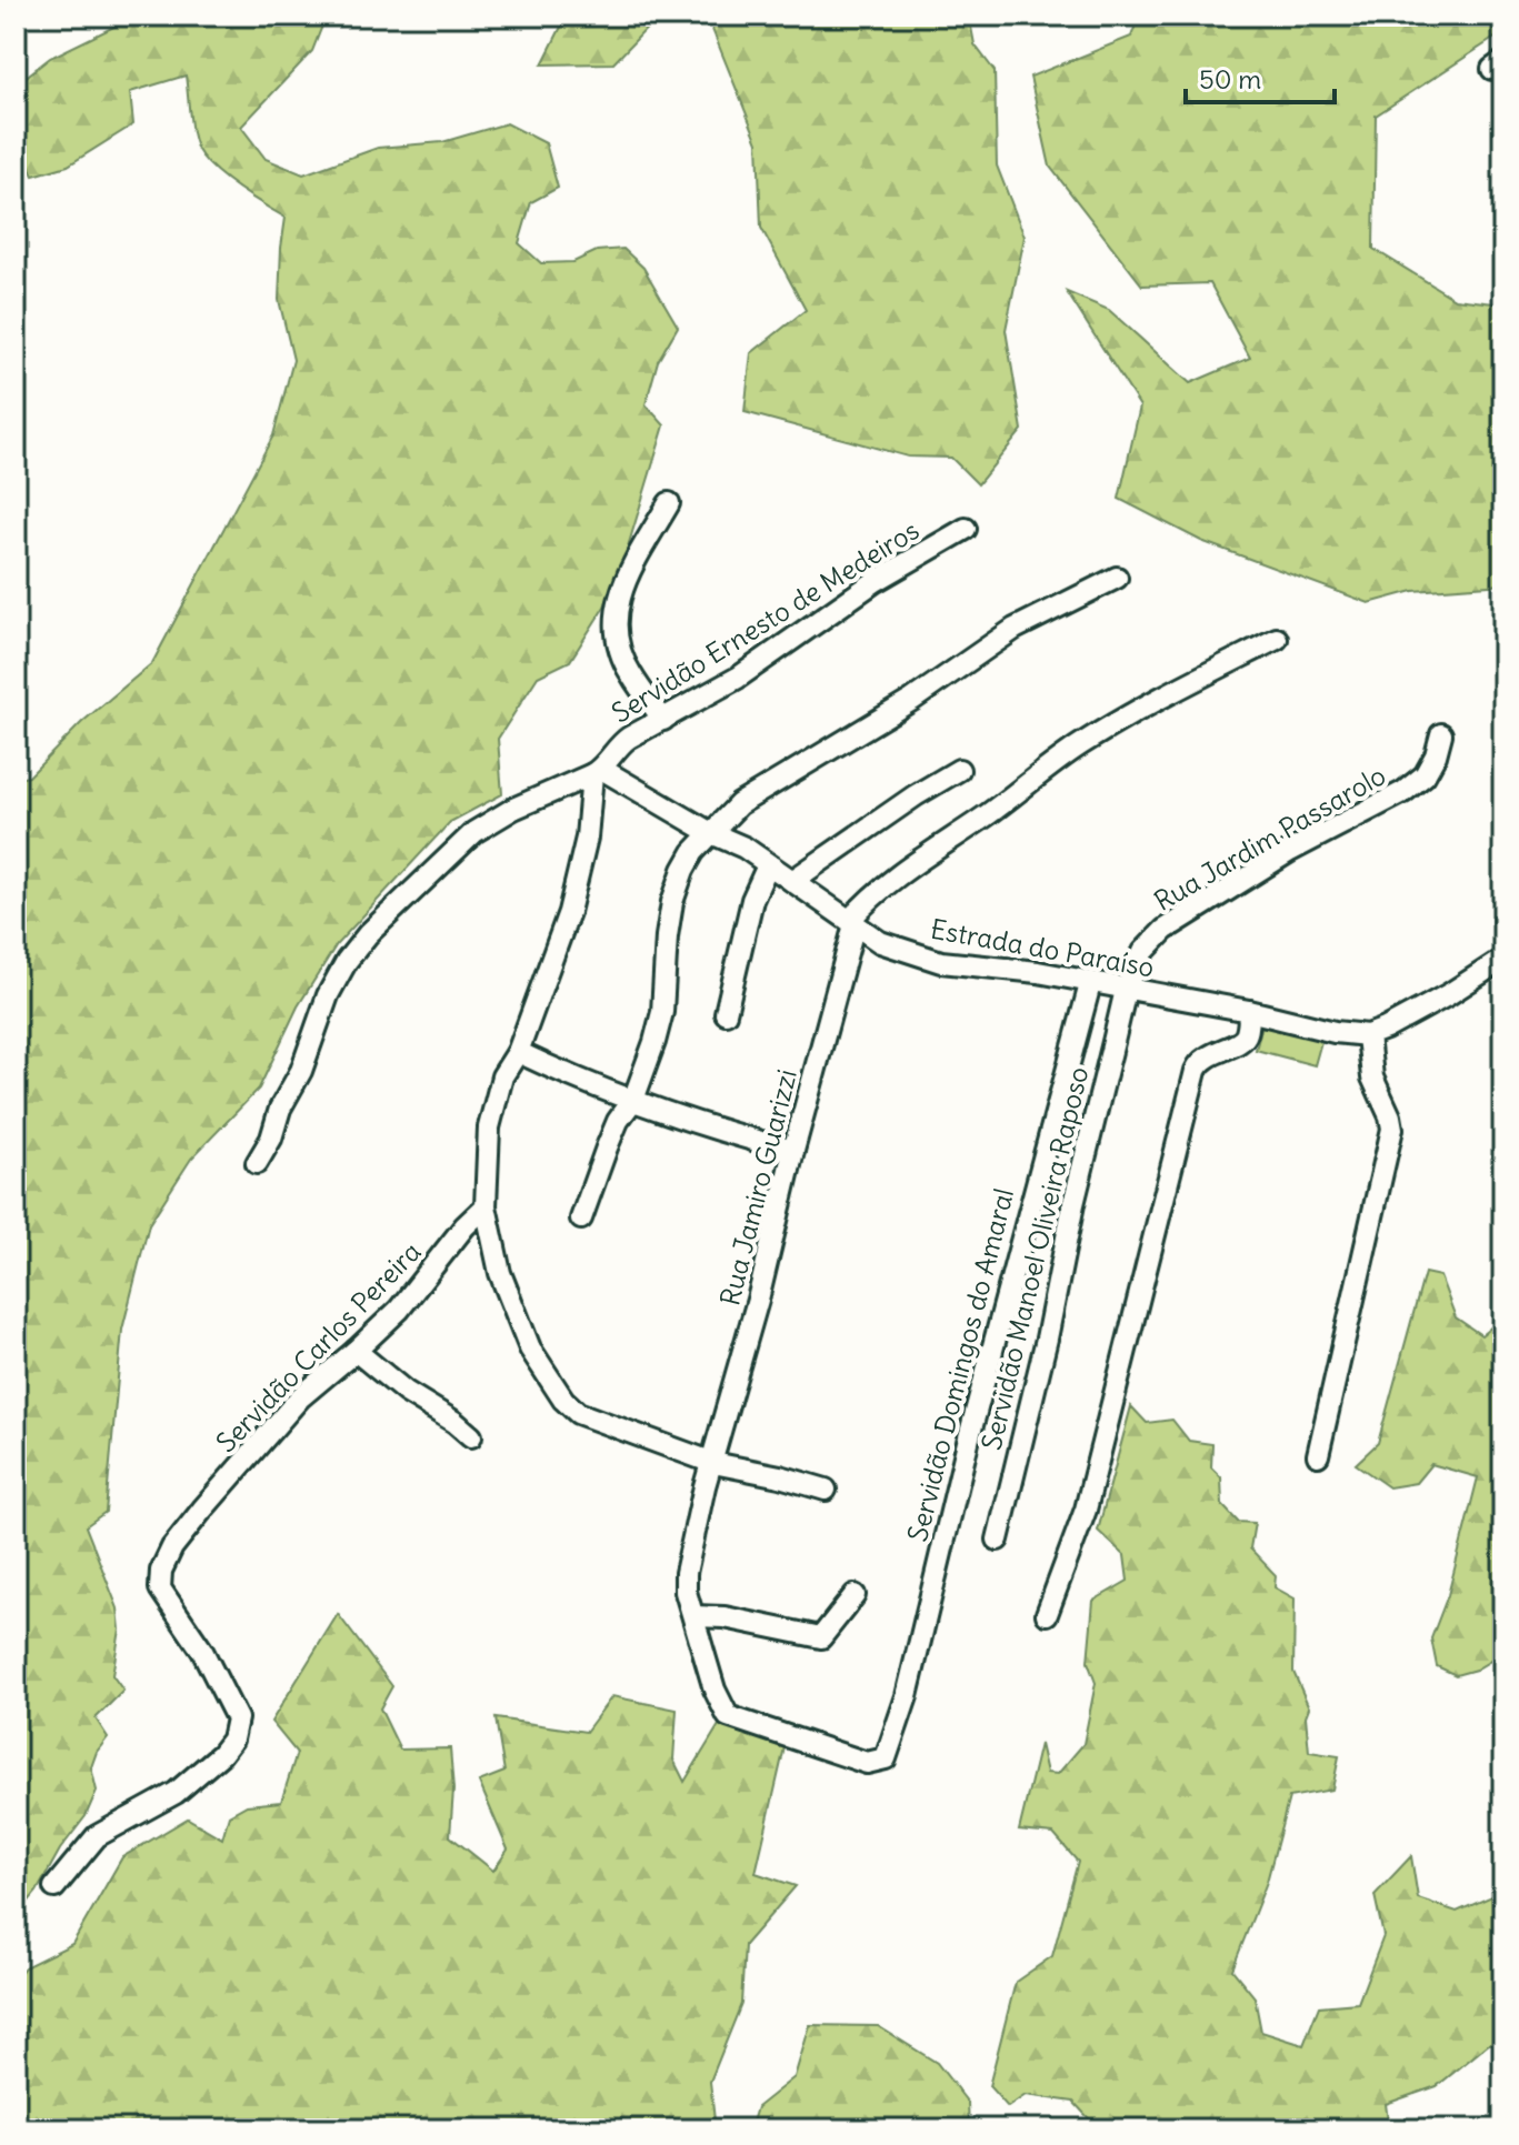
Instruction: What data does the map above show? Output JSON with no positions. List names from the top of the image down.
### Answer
{
  "streets": {
    "street": [
      "Servidão Ernesto de Medeiros",
      "Rua Jardim Passarolo",
      "Estrada do Paraíso",
      "Rua Jamiro Guarizzi",
      "Servidão Manoel Oliveira Raposo",
      "Servidão Carlos Pereira",
      "Servidão Domingos do Amaral"
    ]
  },
  "crossings": [
    ["Servidão Ernesto de Medeiros", "Estrada do Paraíso"],
    ["Rua Jardim Passarolo", "Estrada do Paraíso"],
    ["Rua Jardim Passarolo", "Servidão Manoel Oliveira Raposo"],
    ["Estrada do Paraíso", "Rua Jamiro Guarizzi"],
    ["Estrada do Paraíso", "Servidão Manoel Oliveira Raposo"],
    ["Estrada do Paraíso", "Servidão Domingos do Amaral"],
    ["Rua Jamiro Guarizzi", "Servidão Domingos do Amaral"]
  ],
  "scale_bar": "50 m"
}
